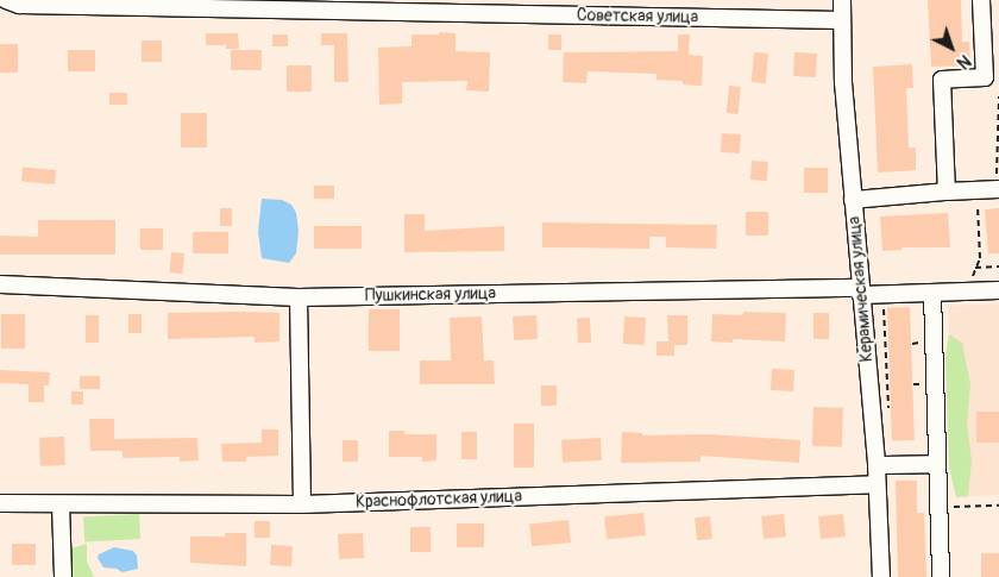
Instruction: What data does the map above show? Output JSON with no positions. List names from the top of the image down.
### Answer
{
  "streets": {
    "street": [
      "Советская улица",
      "Керамическая улица",
      "Пушкинская улица",
      "Краснофлотская улица"
    ]
  },
  "crossings": [
    ["Советская улица", "Керамическая улица"],
    ["Керамическая улица", "Пушкинская улица"],
    ["Керамическая улица", "Краснофлотская улица"]
  ],
  "north": "bottom right"
}
